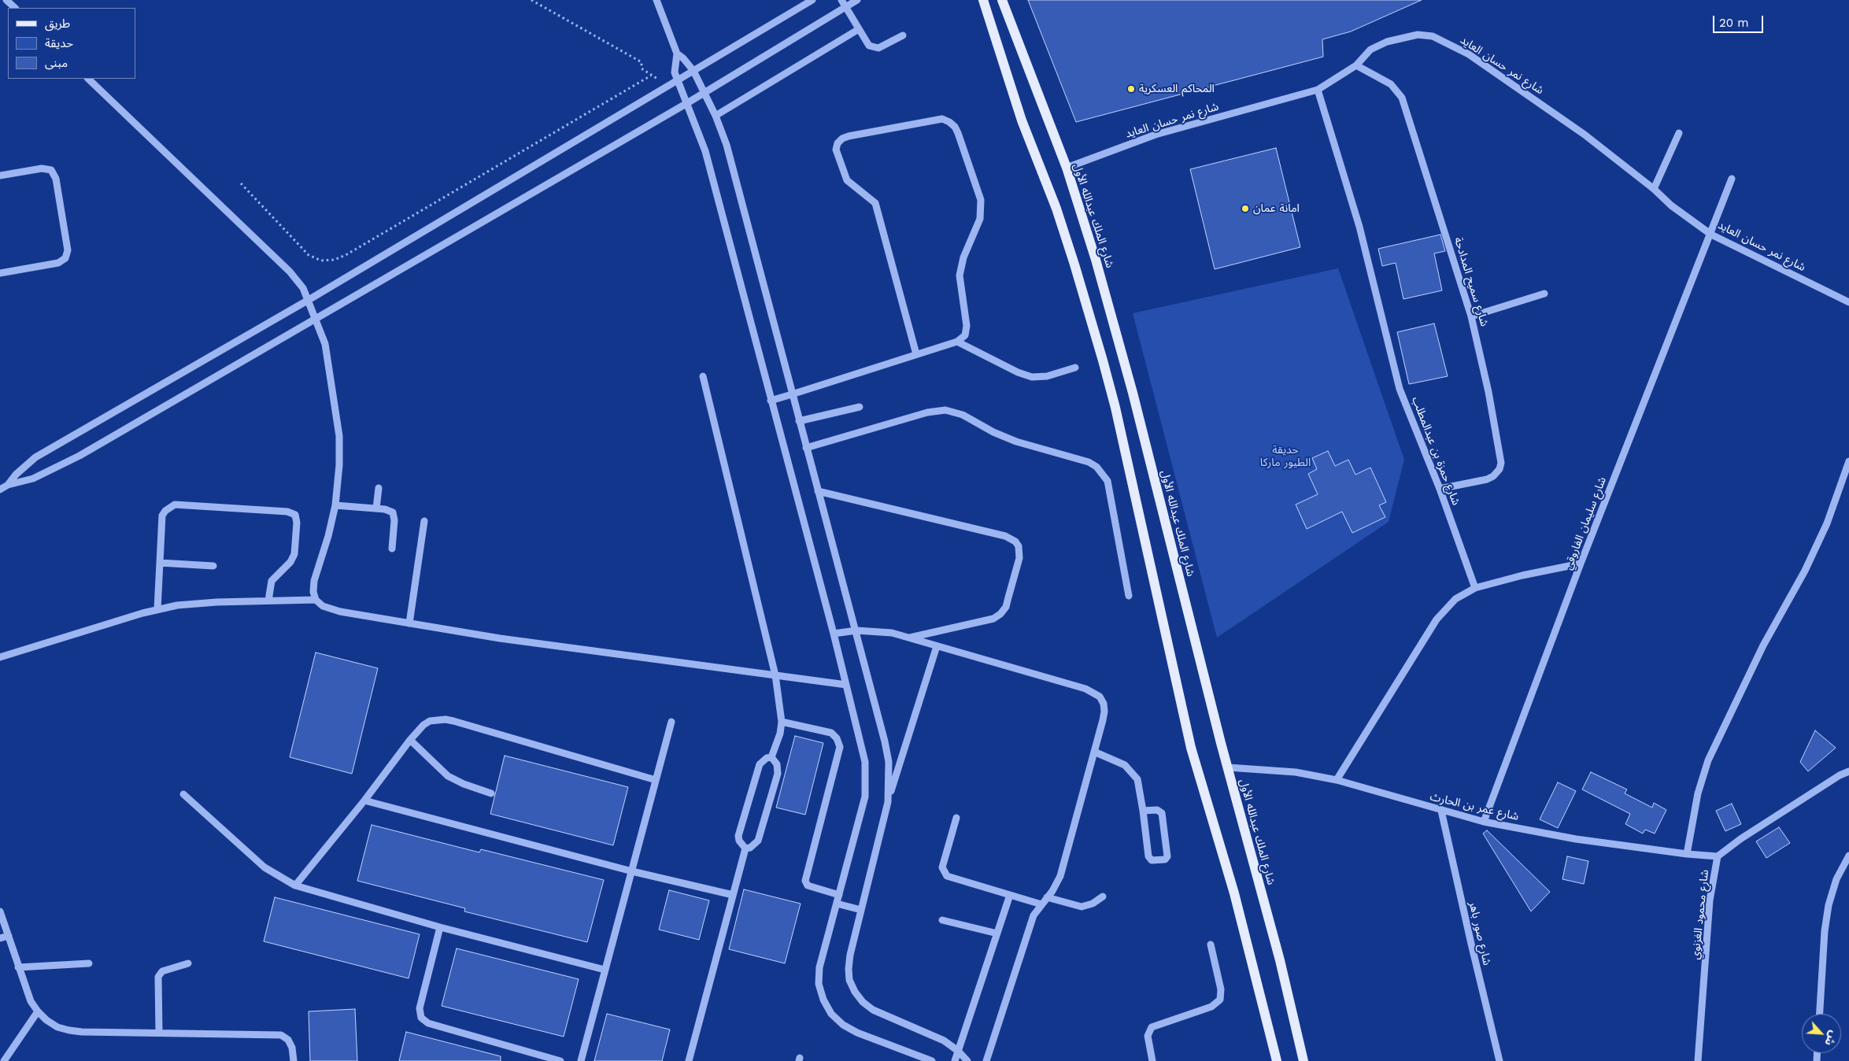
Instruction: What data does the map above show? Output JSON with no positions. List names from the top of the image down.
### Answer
{
  "streets": {
    "main road": ["شارع الملك عبدالله الأول"],
    "street": [
      "شارع نمر حسان العايد",
      "شارع سميح المدادحة",
      "شارع حمزة بن عبدالمطلب",
      "شارع سليمان الفاروقي",
      "شارع عمر بن الحارث",
      "شارع محمود الغزنوي",
      "شارع صور باهر"
    ]
  },
  "crossings": [
    ["شارع نمر حسان العايد", "شارع الملك عبدالله الأول"],
    ["شارع نمر حسان العايد", "شارع سميح المدادحة"],
    ["شارع نمر حسان العايد", "شارع حمزة بن عبدالمطلب"],
    ["شارع نمر حسان العايد", "شارع سليمان الفاروقي"],
    ["شارع الملك عبدالله الأول", "شارع عمر بن الحارث"],
    ["شارع سميح المدادحة", "شارع حمزة بن عبدالمطلب"],
    ["شارع سليمان الفاروقي", "شارع عمر بن الحارث"],
    ["شارع عمر بن الحارث", "شارع محمود الغزنوي"],
    ["شارع عمر بن الحارث", "شارع صور باهر"]
  ],
  "parks": ["حديقة الطيور ماركا"],
  "places": ["المحاكم العسكرية", "امانة عمان"],
  "legend": ["طريق", "حديقة", "مبنى"],
  "scale_bar": "20 m",
  "north": "bottom right"
}
